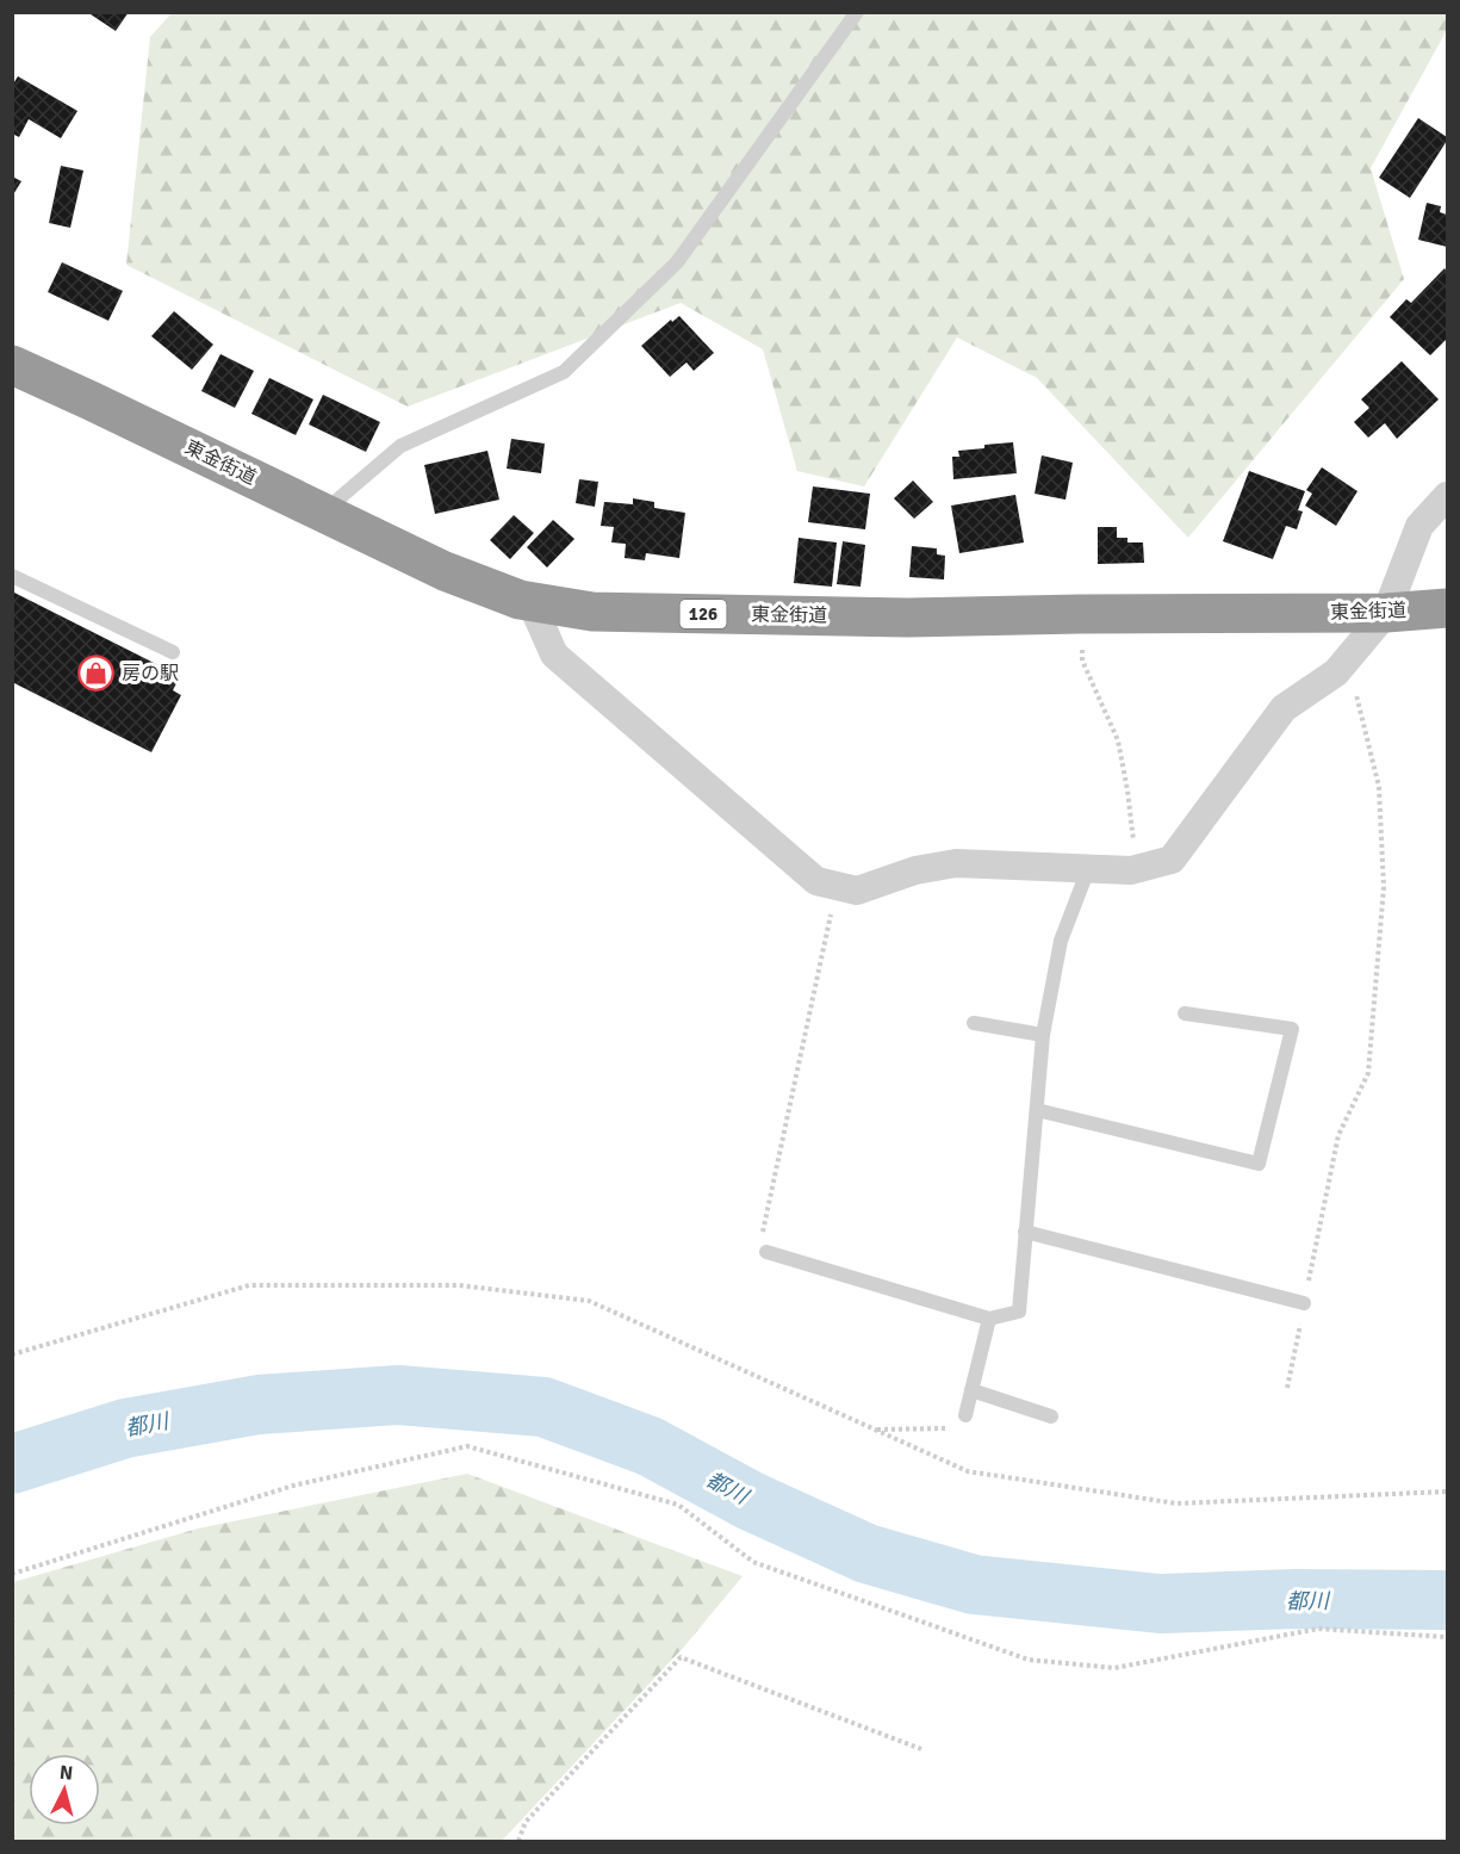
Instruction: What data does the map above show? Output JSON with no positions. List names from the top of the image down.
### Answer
{
  "streets": {
    "highway": ["東金街道", "126"]
  },
  "water": ["都川"],
  "places": {
    "shop": ["房の駅"]
  },
  "north": "top"
}
